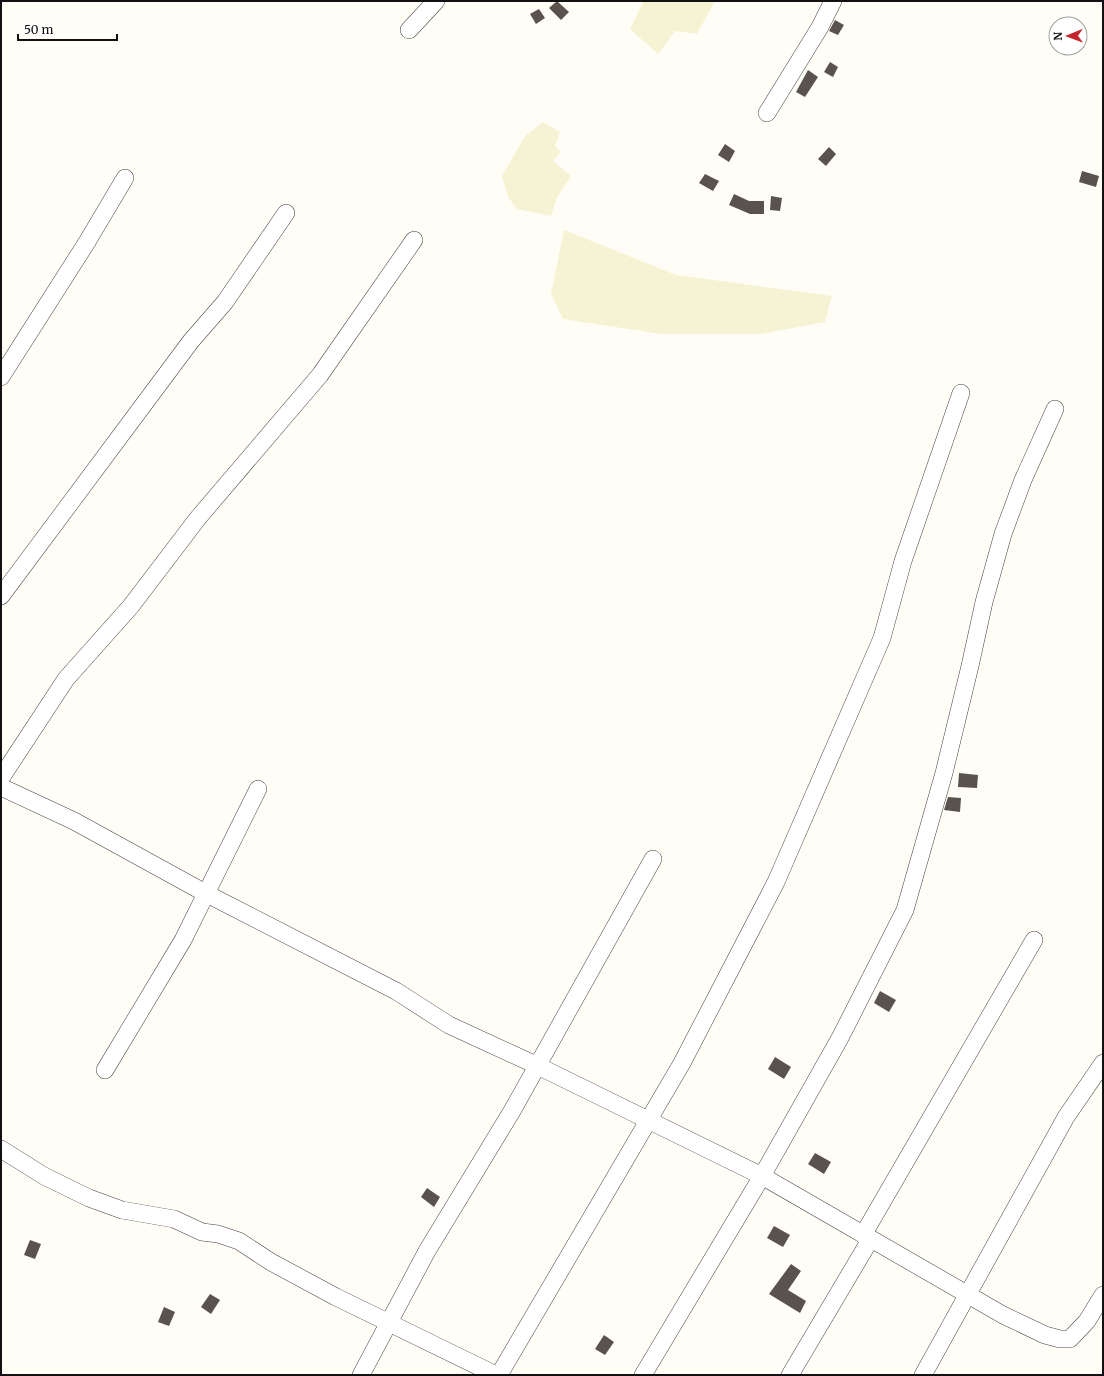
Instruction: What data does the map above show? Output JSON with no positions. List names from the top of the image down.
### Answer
{
  "scale_bar": "50 m",
  "north": "left"
}
